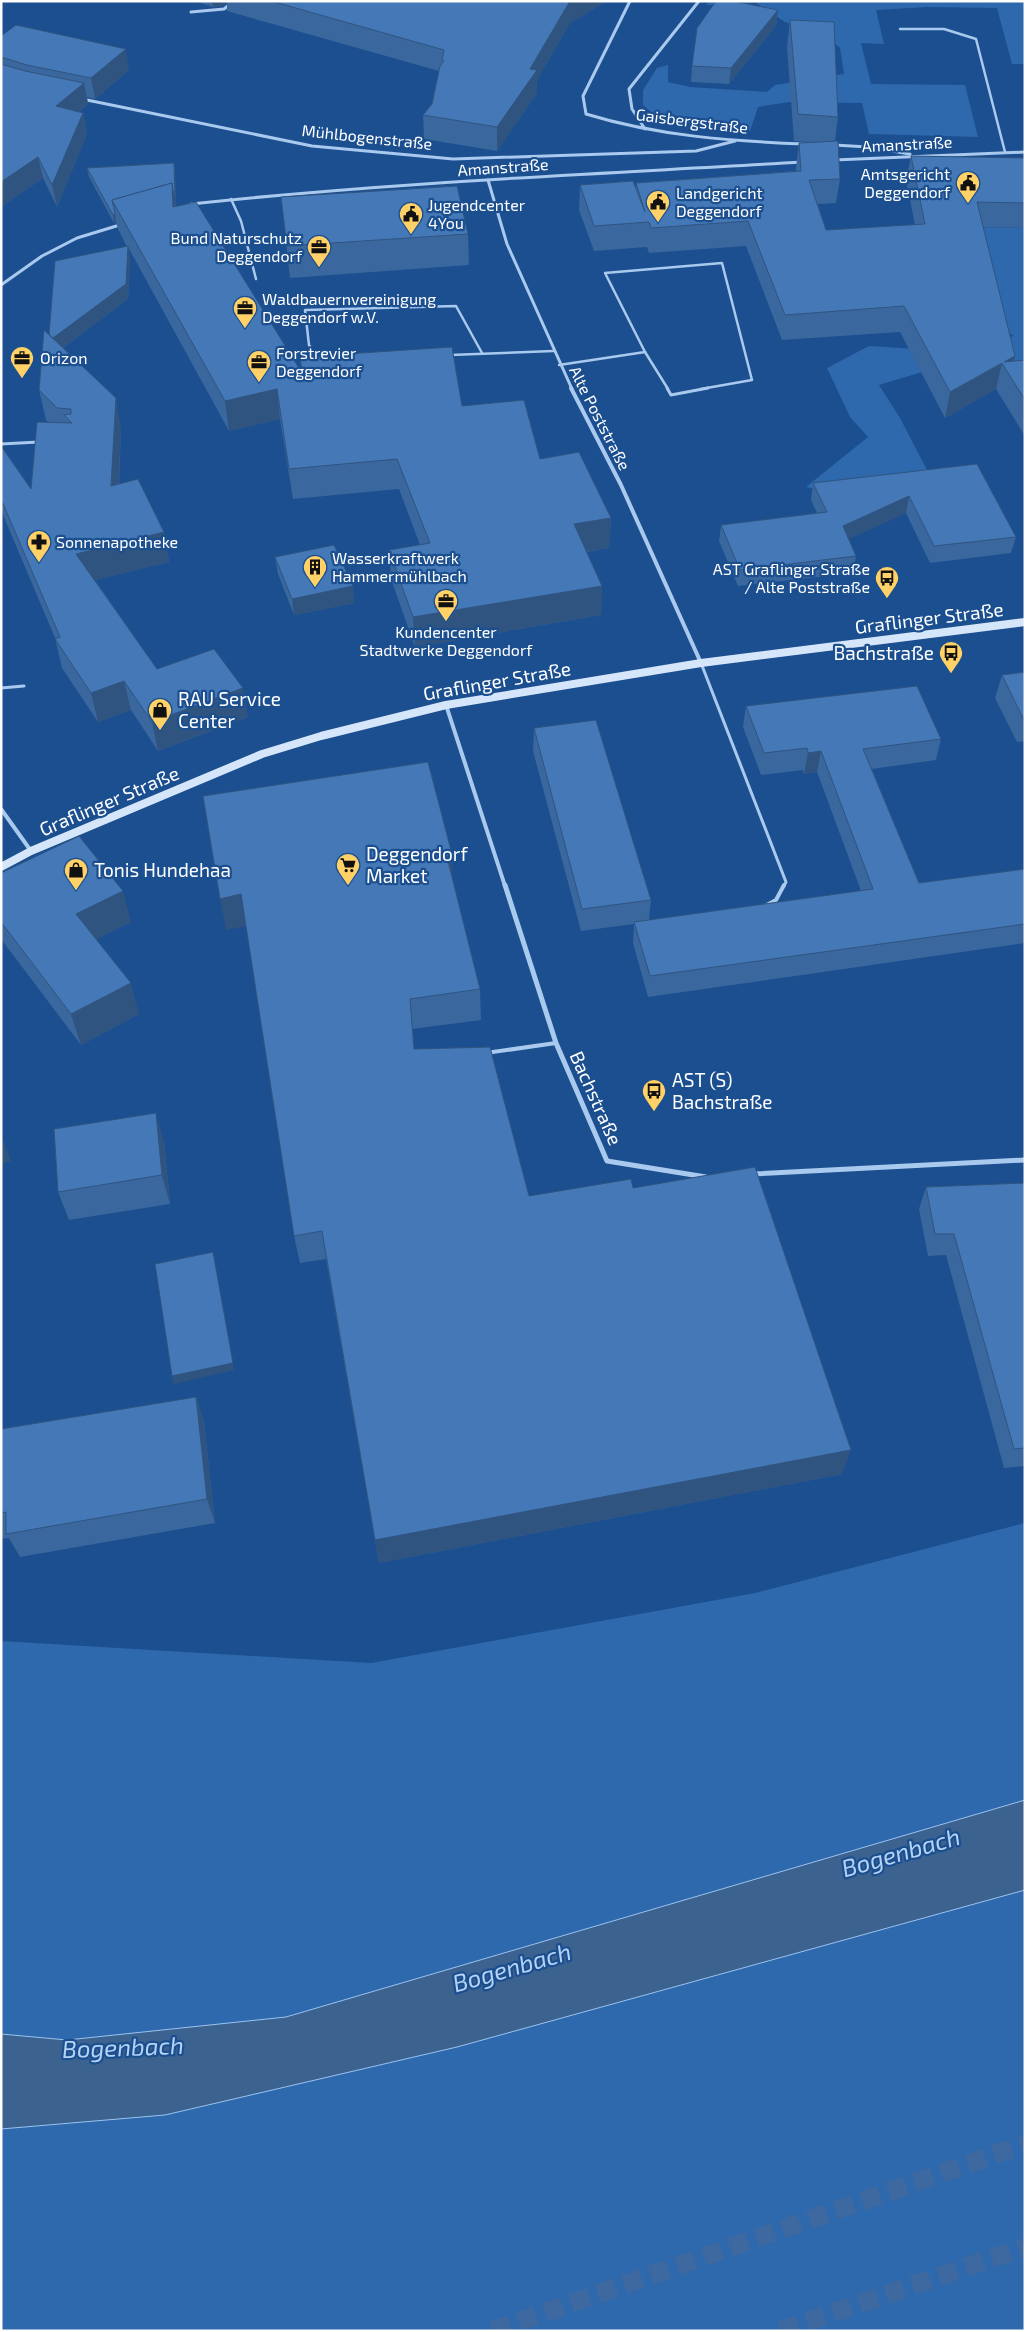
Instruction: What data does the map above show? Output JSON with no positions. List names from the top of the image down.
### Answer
{
  "streets": {
    "street": [
      "Gaisbergstraße",
      "Mühlbogenstraße",
      "Amanstraße",
      "Alte Poststraße",
      "Graflinger Straße",
      "Bachstraße"
    ]
  },
  "crossings": [
    ["Gaisbergstraße", "Mühlbogenstraße"],
    ["Amanstraße", "Alte Poststraße"],
    ["Alte Poststraße", "Graflinger Straße"],
    ["Graflinger Straße", "Bachstraße"]
  ],
  "water": ["Bogenbach"],
  "places": {
    "public building": ["Amtsgericht Deggendorf", "Landgericht Deggendorf", "Jugendcenter 4You"],
    "office": [
      "Bund Naturschutz Deggendorf",
      "Waldbauernvereinigung Deggendorf w.V.",
      "Orizon",
      "Forstrevier Deggendorf",
      "Kundencenter Stadtwerke Deggendorf"
    ],
    "pharmacy": ["Sonnenapotheke"],
    "building": ["Wasserkraftwerk Hammermühlbach"],
    "bus stop": ["AST Graflinger Straße / Alte Poststraße", "Bachstraße", "AST (S) Bachstraße"],
    "shop": ["RAU Service Center", "Tonis Hundehaa"],
    "supermarket": ["Deggendorf Market"]
  }
}
